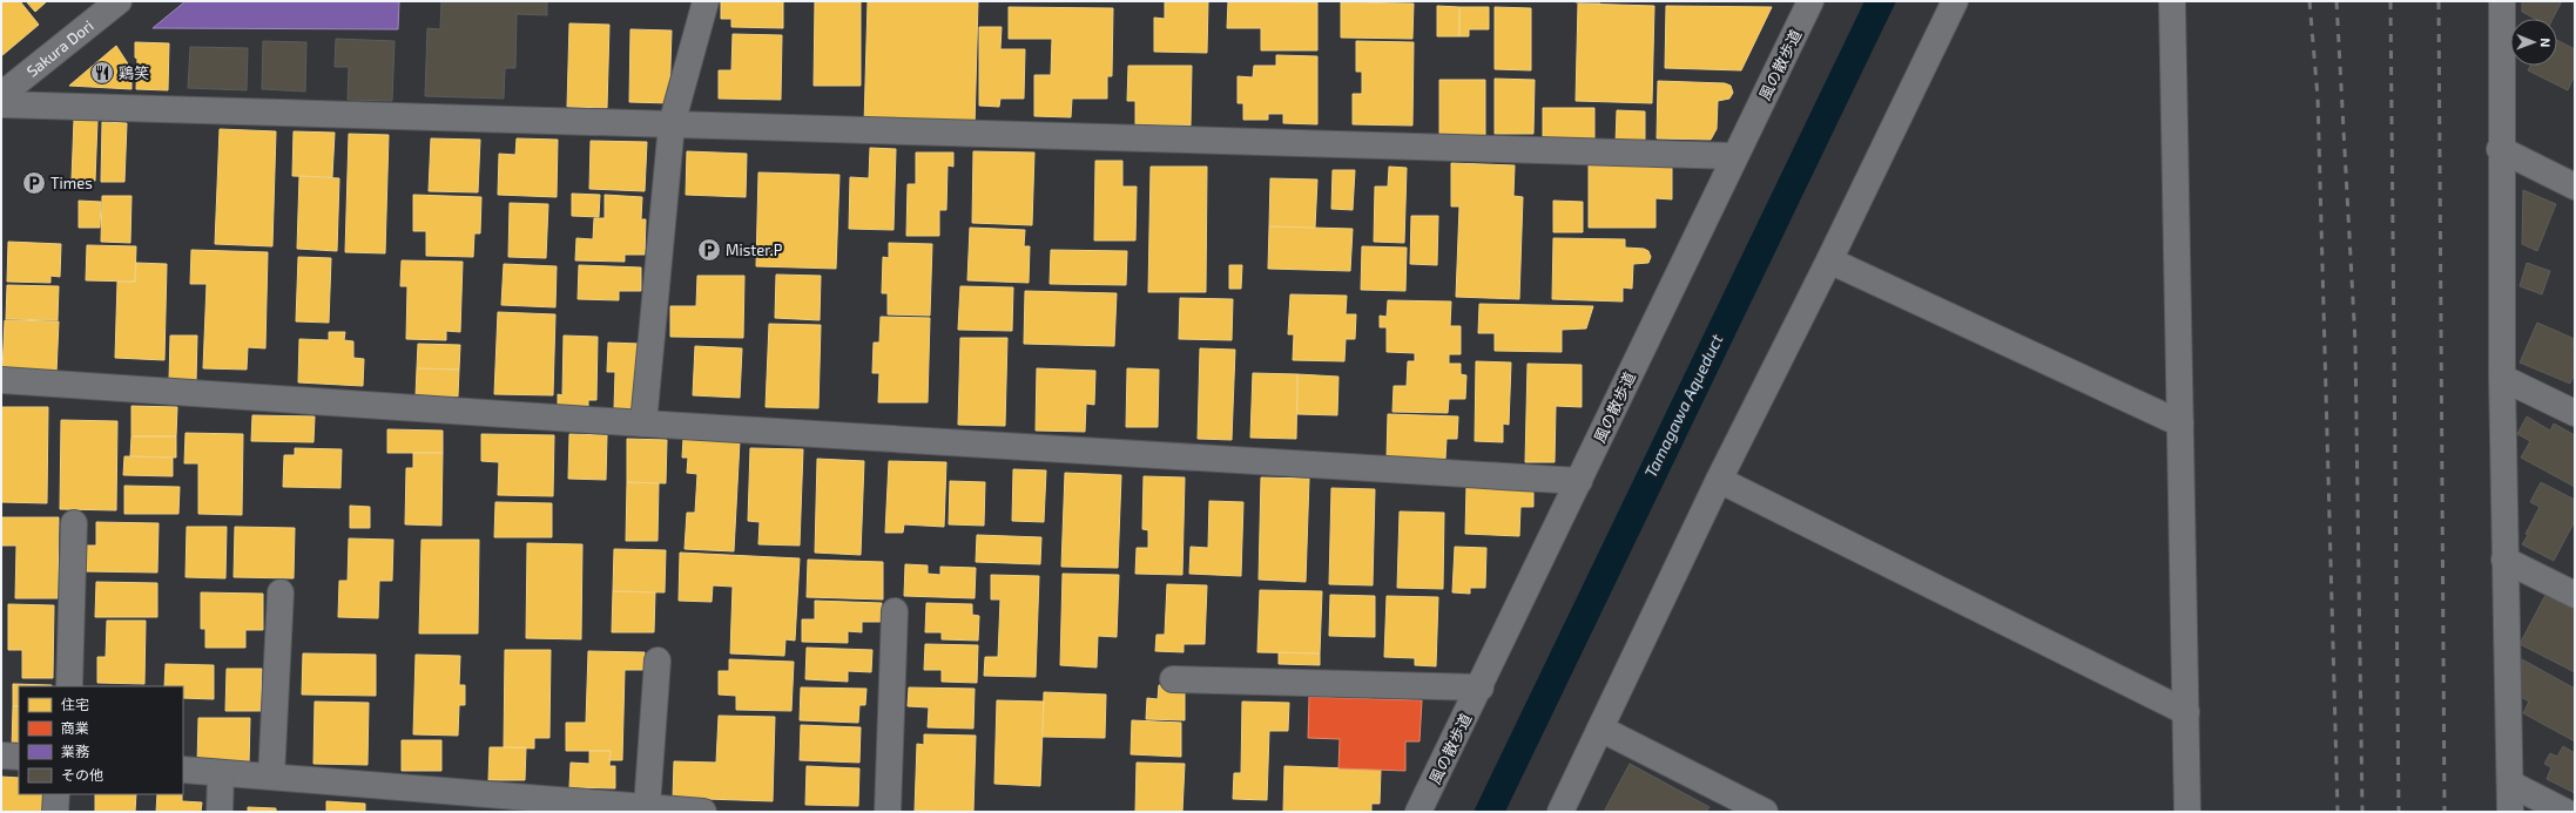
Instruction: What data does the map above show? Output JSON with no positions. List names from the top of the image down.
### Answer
{
  "streets": {
    "street": ["Sakura Dori", "風の散歩道"]
  },
  "water": ["Tamagawa Aqueduct"],
  "places": {
    "restaurant": ["鶏笑"],
    "parking": ["Times", "Mister.P"]
  },
  "legend": [
    "住宅",
    "商業",
    "業務",
    "その他"
  ],
  "north": "right"
}
